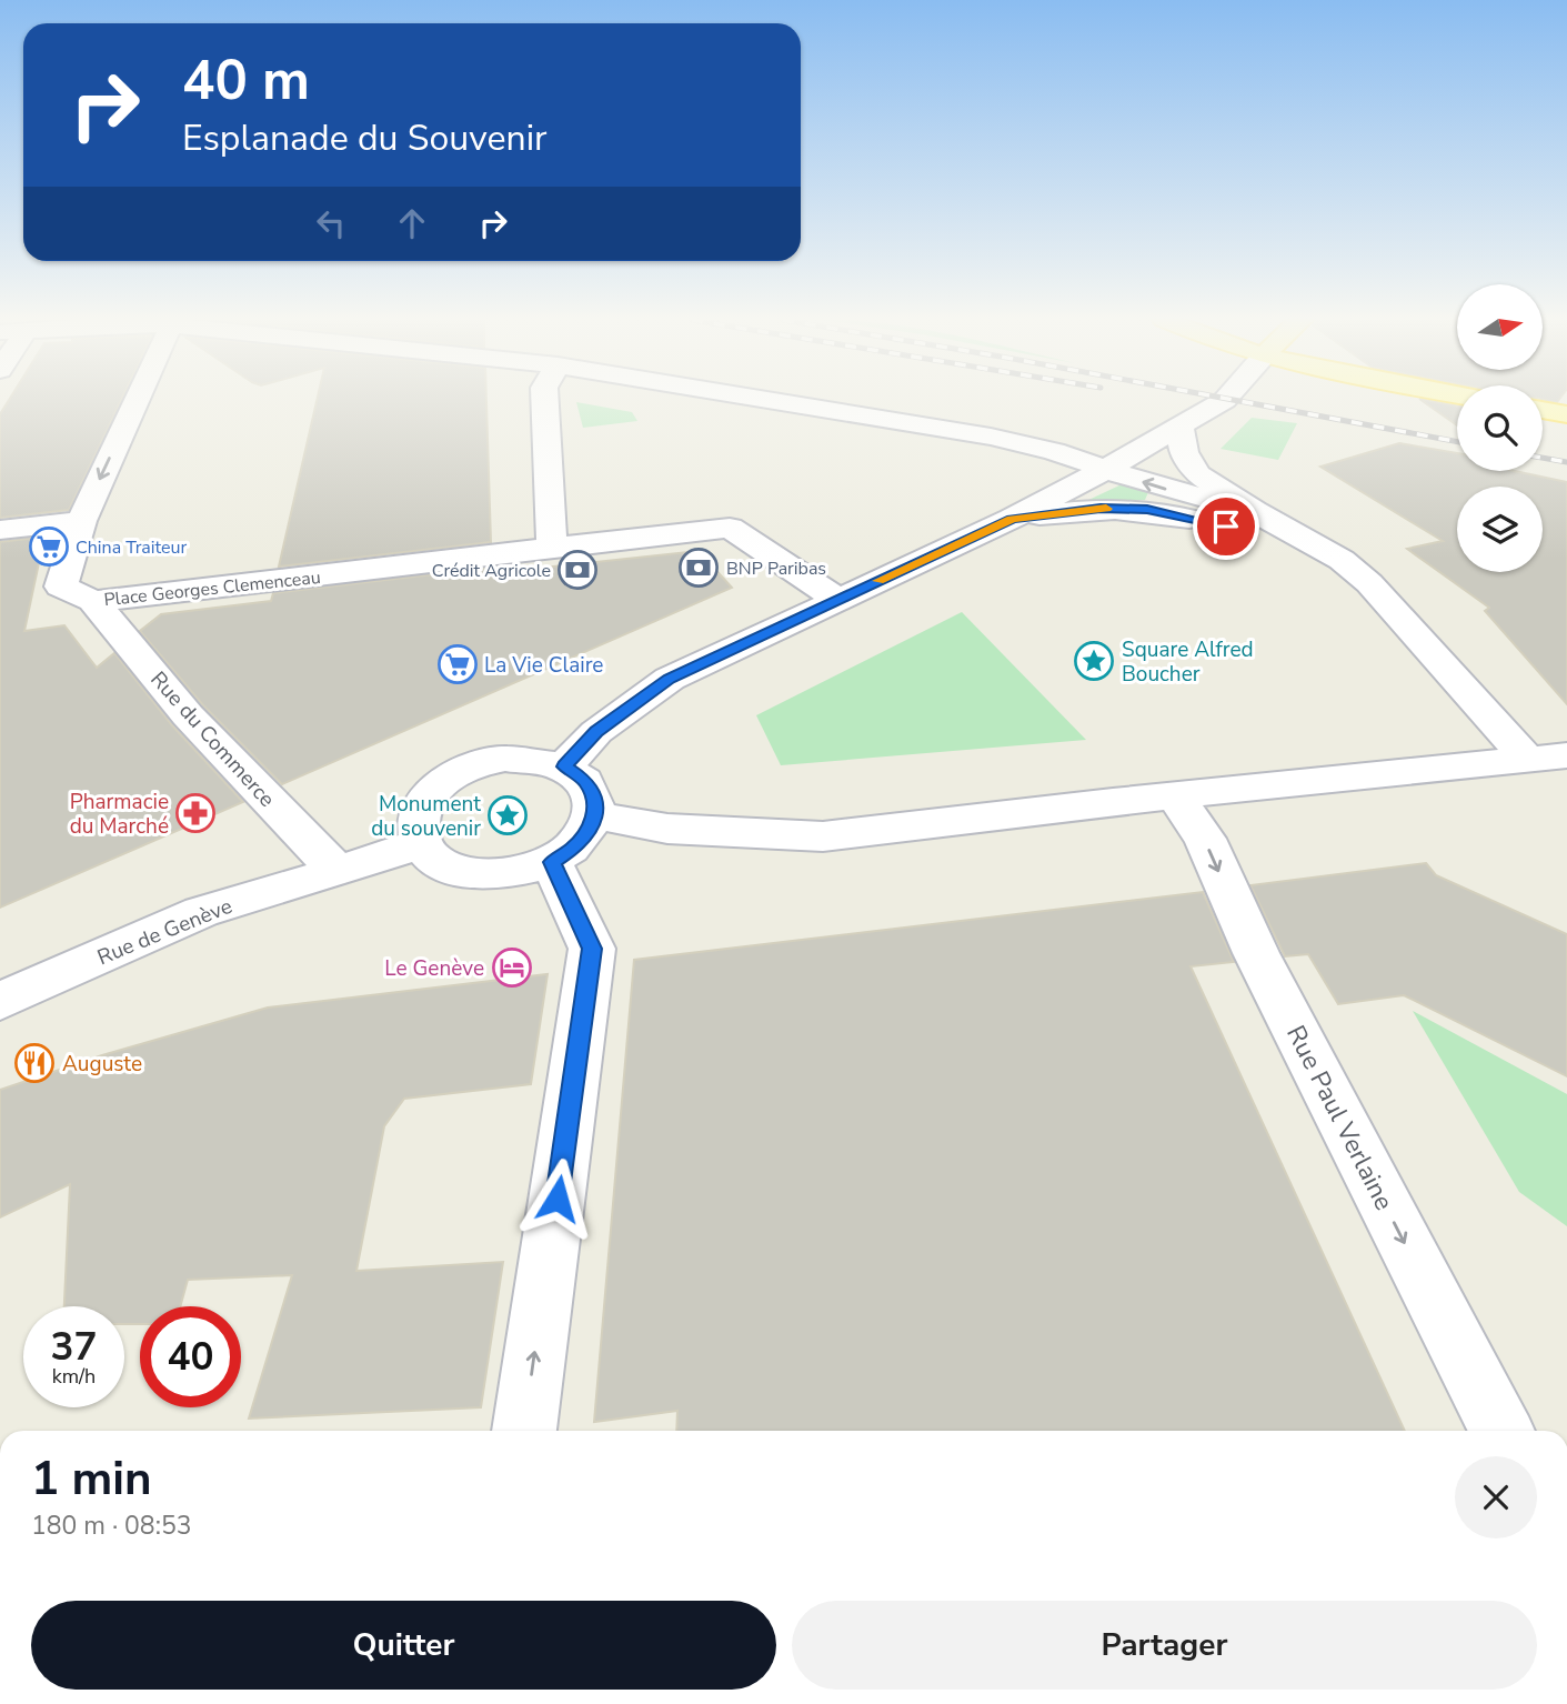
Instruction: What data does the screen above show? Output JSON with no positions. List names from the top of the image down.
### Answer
{
  "streets": {
    "street": [
      "Place Georges Clemenceau",
      "Rue du Commerce",
      "Rue de Genève",
      "Rue Paul Verlaine"
    ]
  },
  "crossings": [
    ["Place Georges Clemenceau", "Rue du Commerce"],
    ["Rue du Commerce", "Rue de Genève"]
  ],
  "one_way": ["Rue Paul Verlaine"],
  "places": {
    "supermarket": ["China Traiteur", "La Vie Claire"],
    "bank": ["BNP Paribas", "Crédit Agricole"],
    "place": ["Square Alfred Boucher", "Monument du souvenir"],
    "pharmacy": ["Pharmacie du Marché"],
    "hotel": ["Le Genève"],
    "restaurant": ["Auguste"]
  },
  "north": "right",
  "page": {
    "turn": ["40 m", "Esplanade du Souvenir"],
    "speed": "37 km/h",
    "limit": "40",
    "heading": ["1 min", "180 m · 08:53"],
    "buttons": ["Quitter", "Partager"]
  }
}
